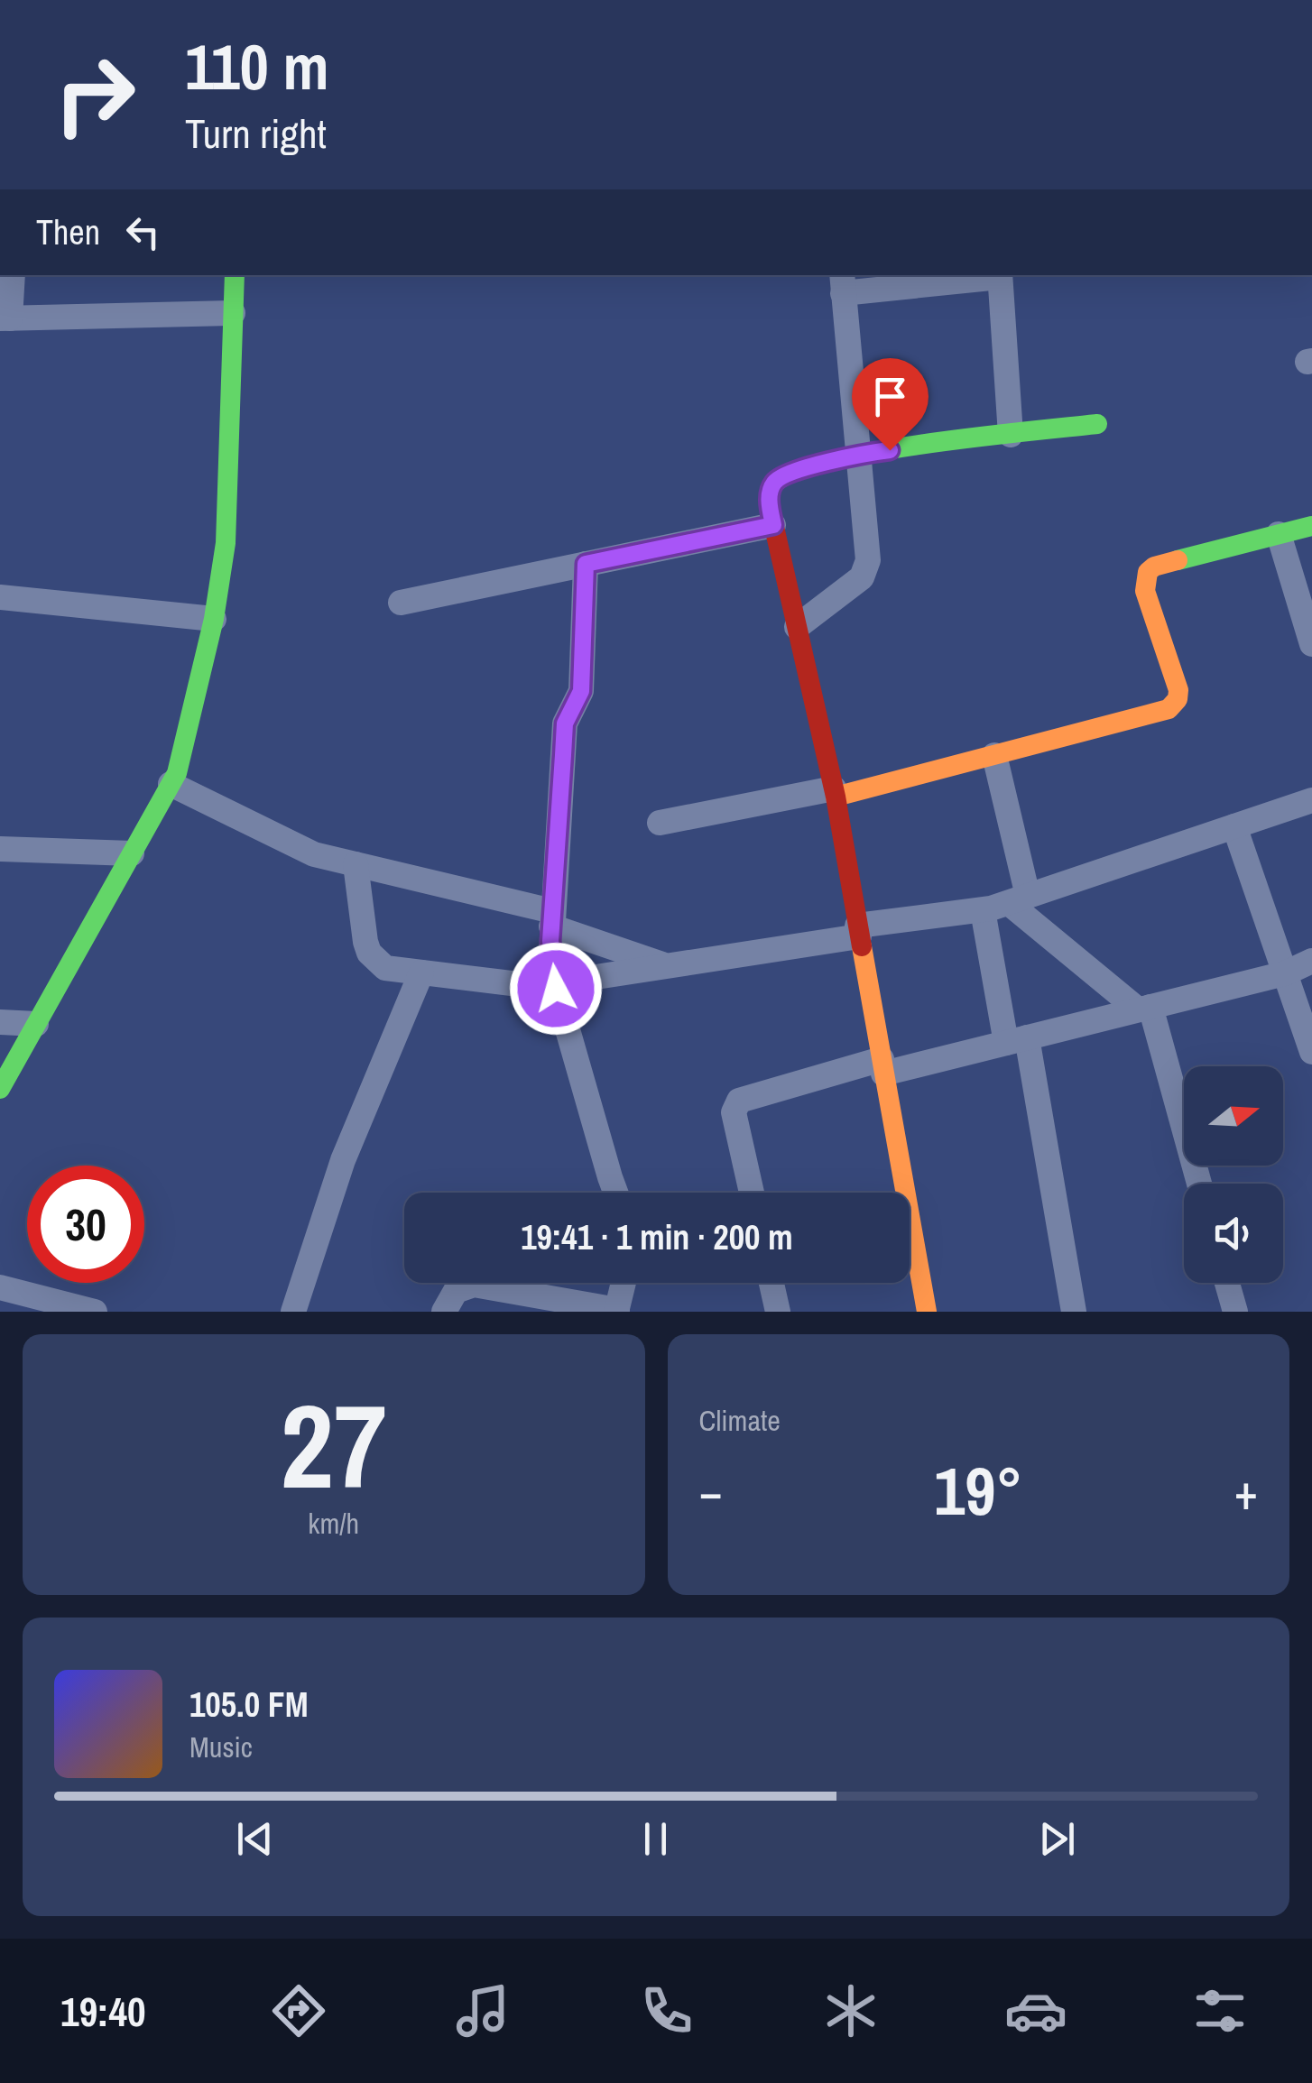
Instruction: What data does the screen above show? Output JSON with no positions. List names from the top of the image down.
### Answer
{
  "north": "right",
  "page": {
    "turn": ["110 m", "Turn right"],
    "then": "Then",
    "limit": "30",
    "trip": "19:41 · 1 min · 200 m",
    "tile": [
      ["27", "km/h"],
      "Climate"
    ],
    "heat": ["−", "19°", "+"],
    "song": ["105.0 FM", "Music"],
    "tabs": "19:40"
  }
}
